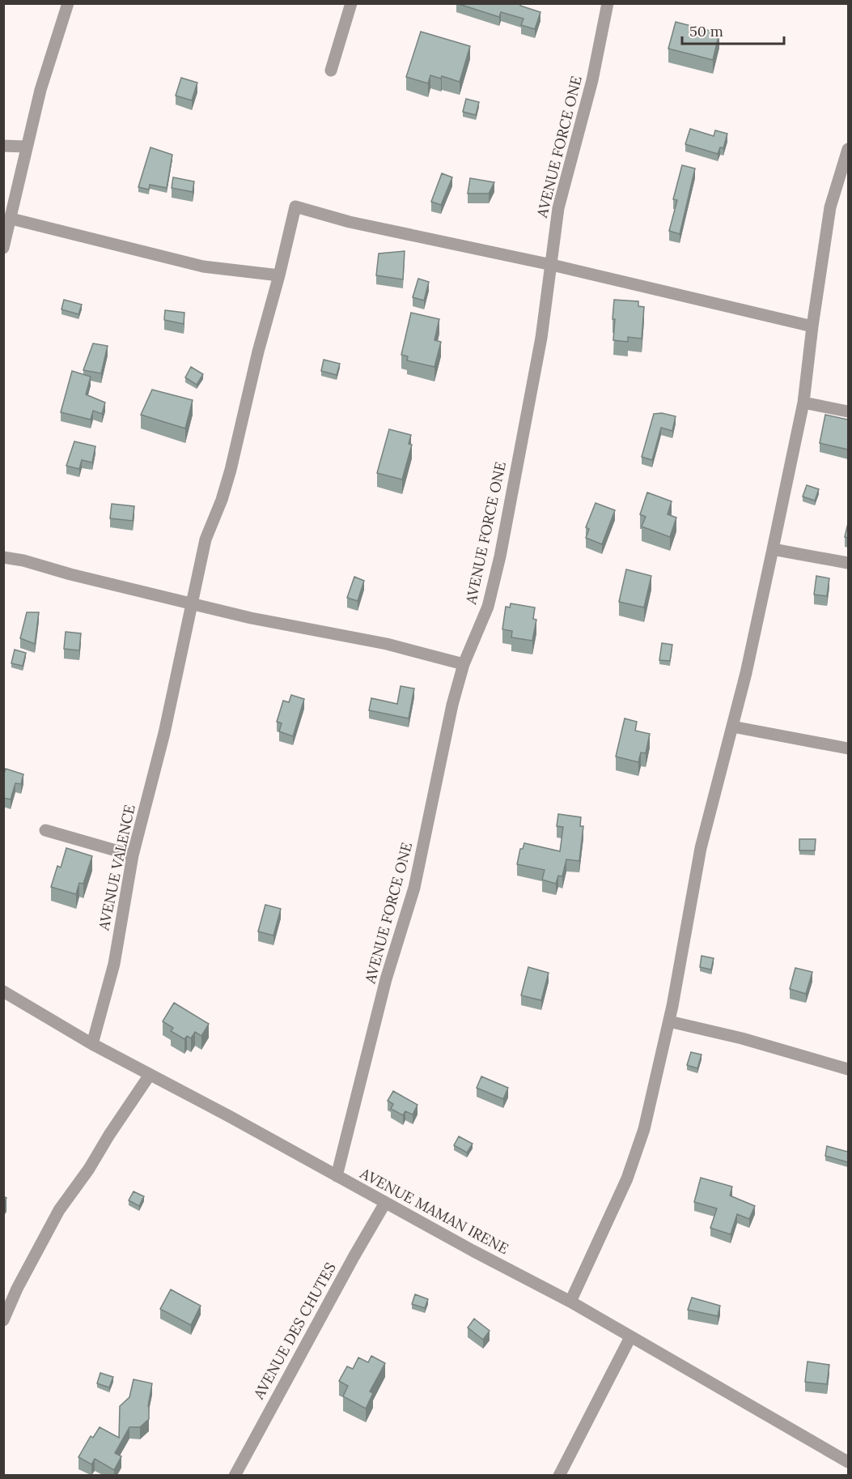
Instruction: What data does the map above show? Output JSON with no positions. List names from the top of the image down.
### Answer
{
  "streets": {
    "street": [
      "AVENUE FORCE ONE",
      "AVENUE VALENCE",
      "AVENUE MAMAN IRENE",
      "AVENUE DES CHUTES"
    ]
  },
  "crossings": [
    ["AVENUE FORCE ONE", "AVENUE VALENCE"],
    ["AVENUE FORCE ONE", "AVENUE MAMAN IRENE"],
    ["AVENUE VALENCE", "AVENUE MAMAN IRENE"],
    ["AVENUE MAMAN IRENE", "AVENUE DES CHUTES"]
  ],
  "scale_bar": "50 m"
}
